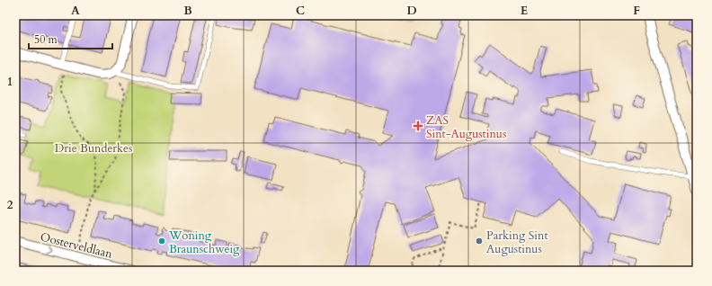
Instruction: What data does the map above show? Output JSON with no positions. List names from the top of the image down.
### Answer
{
  "streets": {
    "street": ["Oosterveldlaan"]
  },
  "one_way": ["Oosterveldlaan"],
  "parks": ["Drie Bunderkes"],
  "places": {
    "health": ["ZAS Sint-Augustinus"],
    "other": ["Woning Braunschweig", "Parking Sint Augustinus"]
  },
  "scale_bar": "50 m",
  "grid": {
    "columns": [
      "A",
      "B",
      "C",
      "D",
      "E",
      "F"
    ],
    "rows": ["1", "2"]
  }
}
